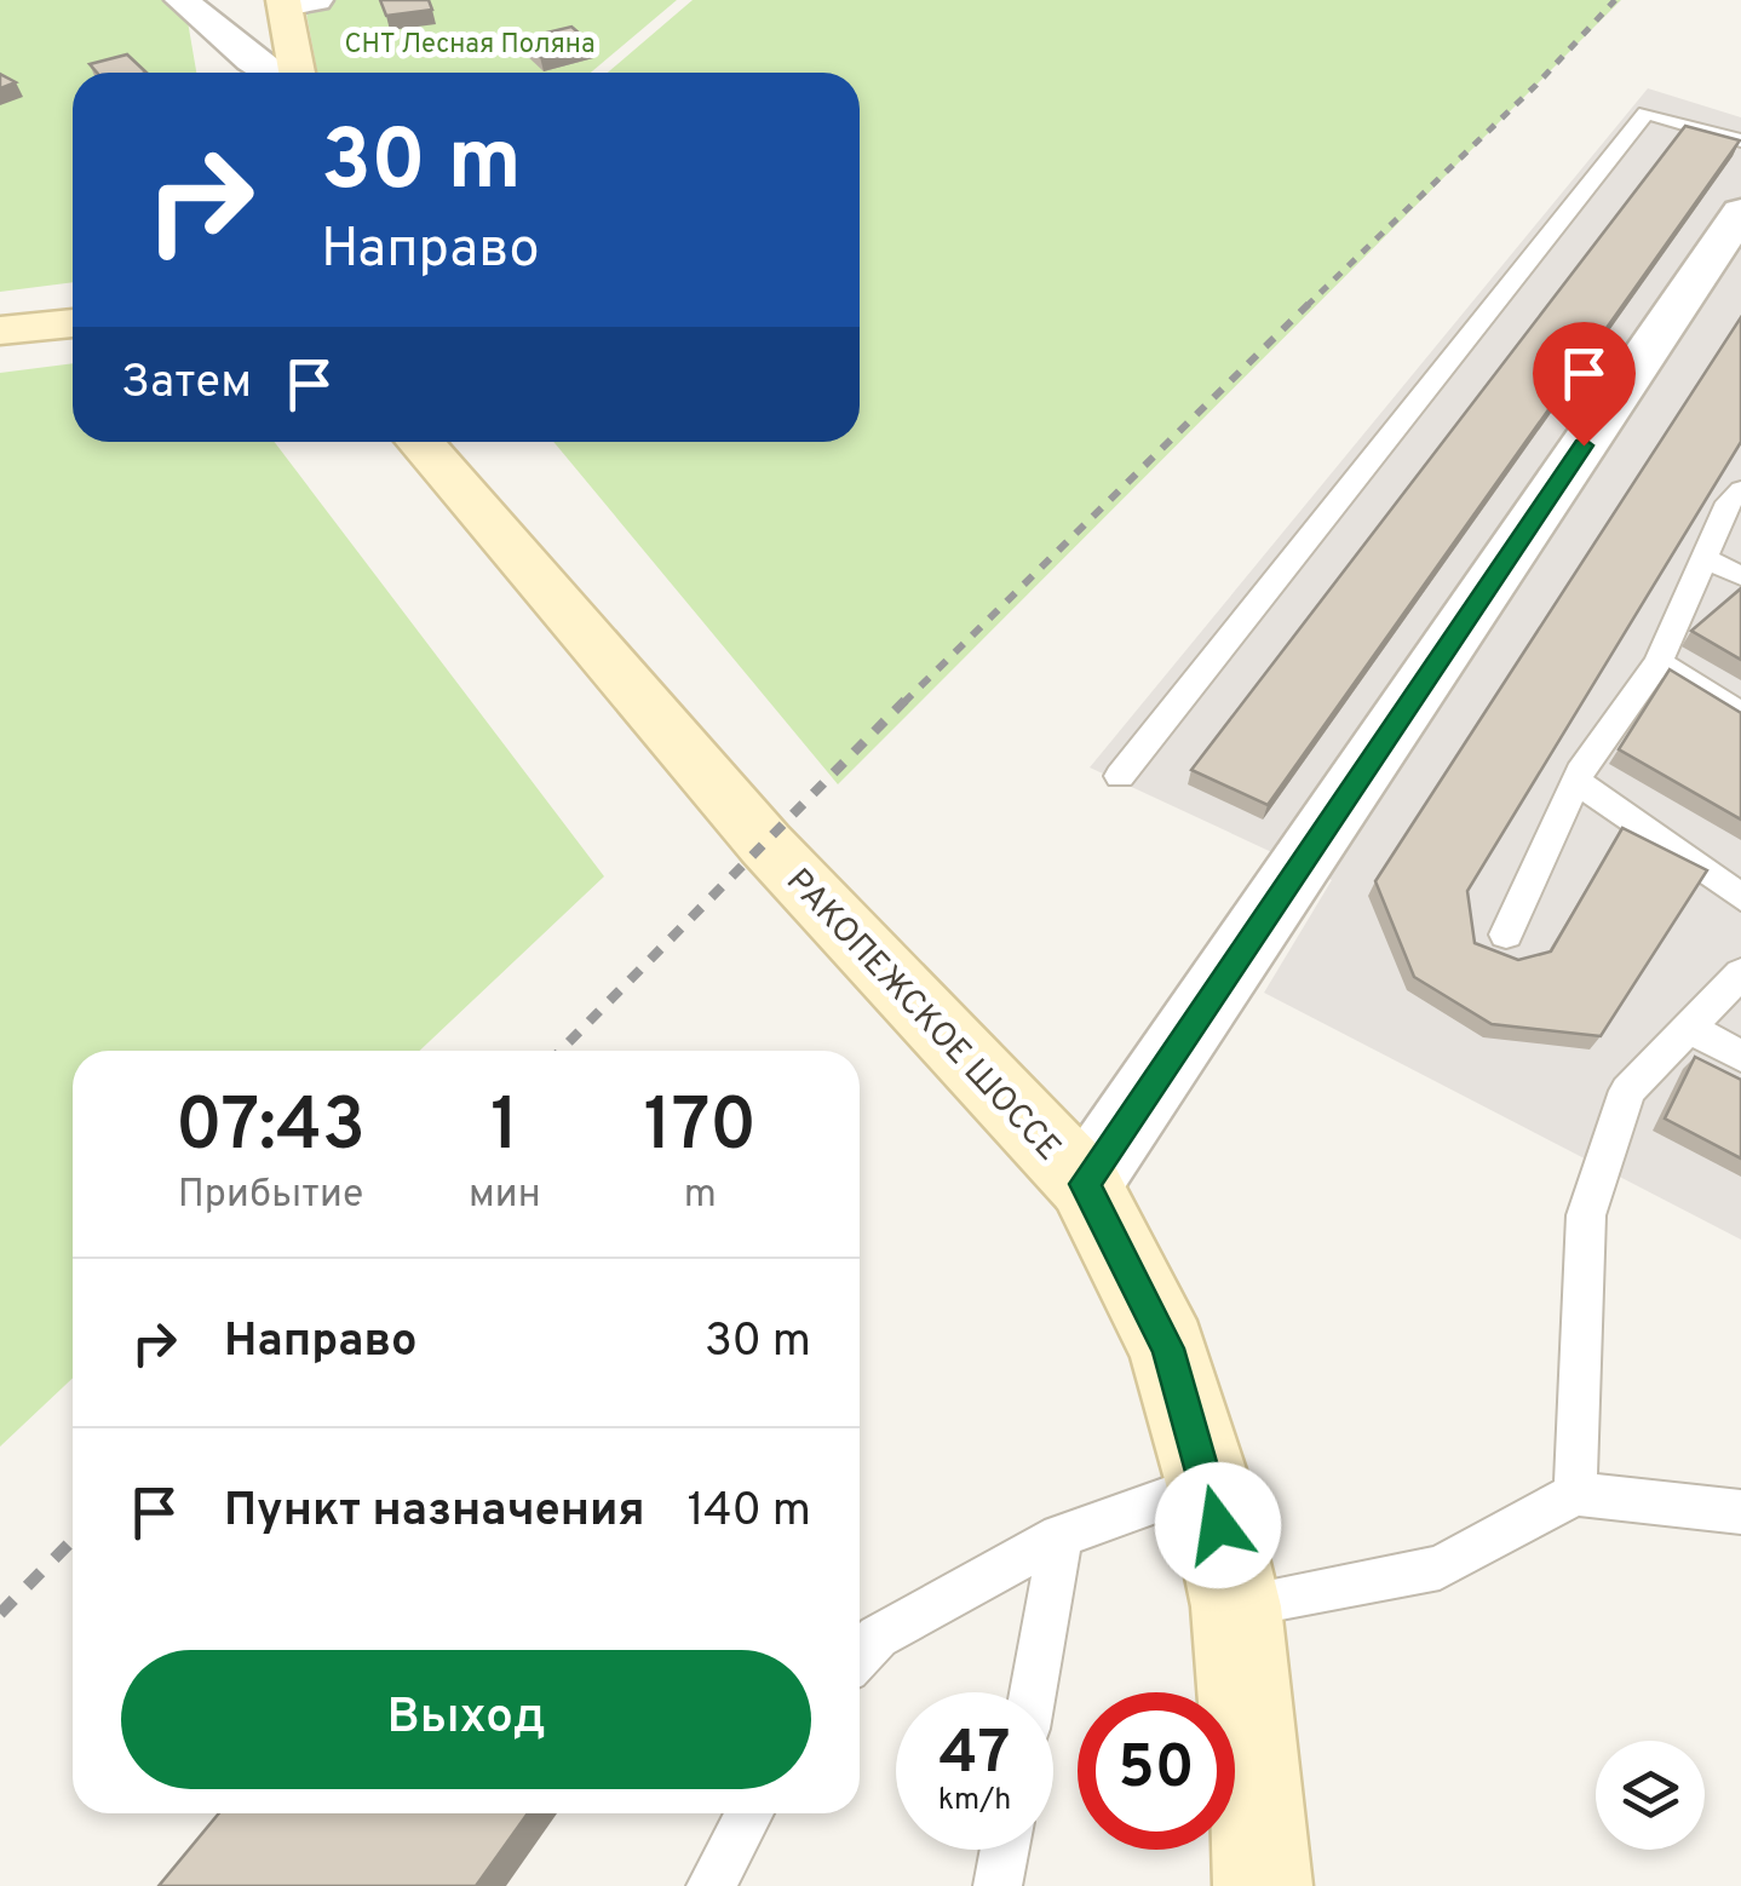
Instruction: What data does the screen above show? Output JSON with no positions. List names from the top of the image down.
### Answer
{
  "streets": {
    "main road": ["РАКОПЕЖСКОЕ ШОССЕ"]
  },
  "parks": ["СНТ Лесная Поляна"],
  "page": {
    "turn": ["30 m", "Направо"],
    "then": "Затем",
    "eta": [
      "07:43",
      "Прибытие",
      "1",
      "мин",
      "170",
      "m"
    ],
    "list": [
      {
        "name": "Направо",
        "value": "30 m"
      },
      {
        "name": "Пункт назначения",
        "value": "140 m"
      }
    ],
    "buttons": "Выход",
    "speed": "47 km/h",
    "limit": "50"
  }
}
